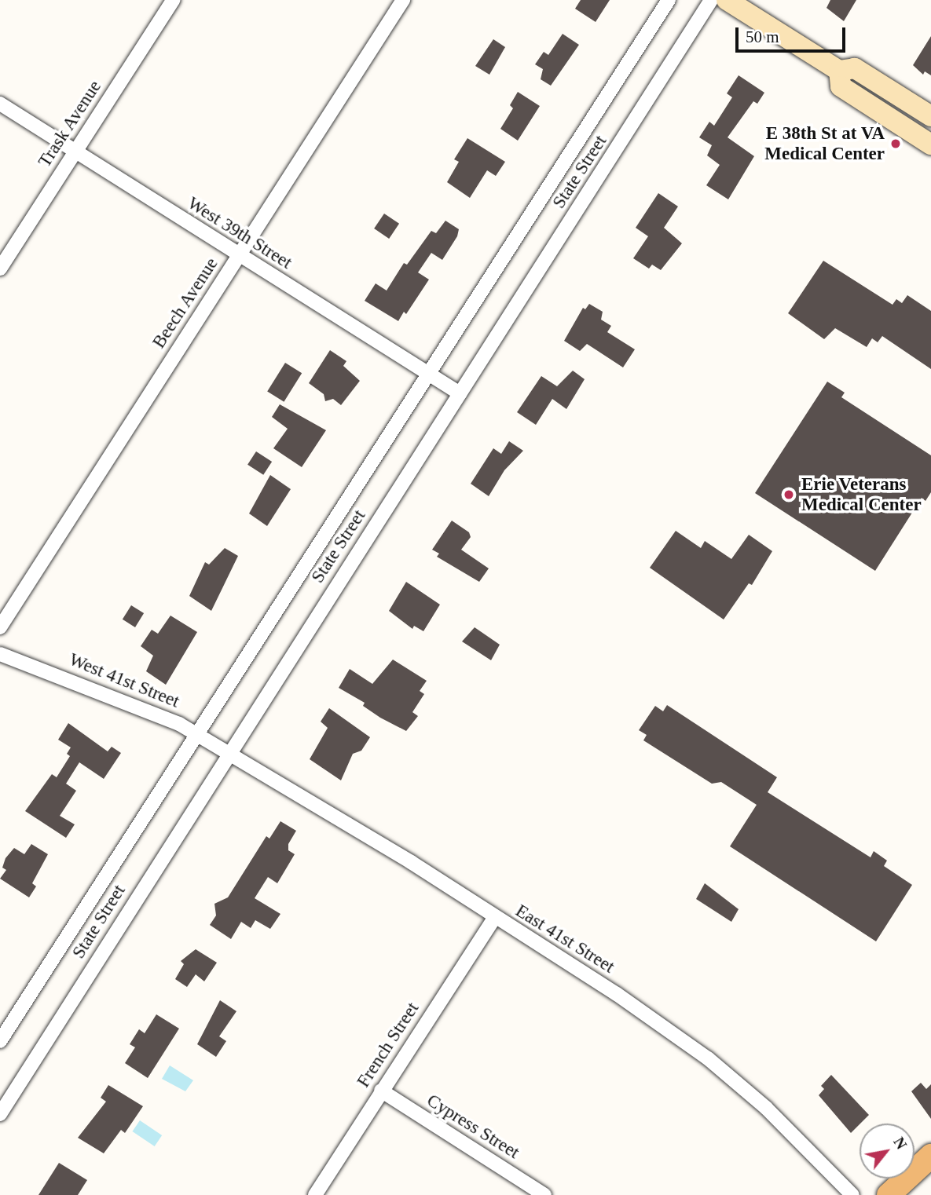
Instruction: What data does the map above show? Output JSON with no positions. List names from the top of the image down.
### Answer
{
  "streets": {
    "street": [
      "Trask Avenue",
      "State Street",
      "West 39th Street",
      "Beech Avenue",
      "West 41st Street",
      "East 41st Street",
      "French Street",
      "Cypress Street"
    ]
  },
  "crossings": [
    ["Trask Avenue", "West 39th Street"],
    ["State Street", "West 39th Street"],
    ["State Street", "West 41st Street"],
    ["State Street", "East 41st Street"],
    ["West 39th Street", "Beech Avenue"],
    ["West 41st Street", "East 41st Street"],
    ["East 41st Street", "French Street"],
    ["French Street", "Cypress Street"]
  ],
  "places": ["E 38th St at VA Medical Center", "Erie Veterans Medical Center"],
  "scale_bar": "50 m",
  "north": "top right"
}
